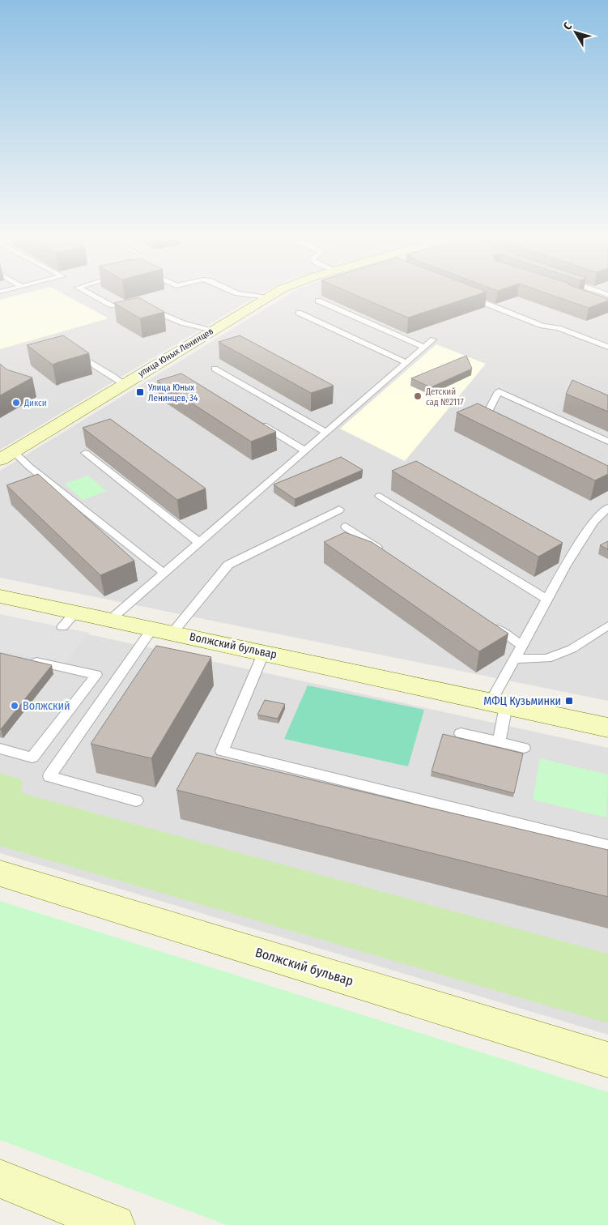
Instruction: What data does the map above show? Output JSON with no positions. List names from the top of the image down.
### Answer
{
  "streets": {
    "main road": ["улица Юных Ленинцев", "Волжский бульвар"]
  },
  "places": {
    "transit": ["Улица Юных Ленинцев, 34", "МФЦ Кузьминки"],
    "other": ["Детский сад №2117", "Дикси", "Волжский"]
  },
  "north": "top left"
}
